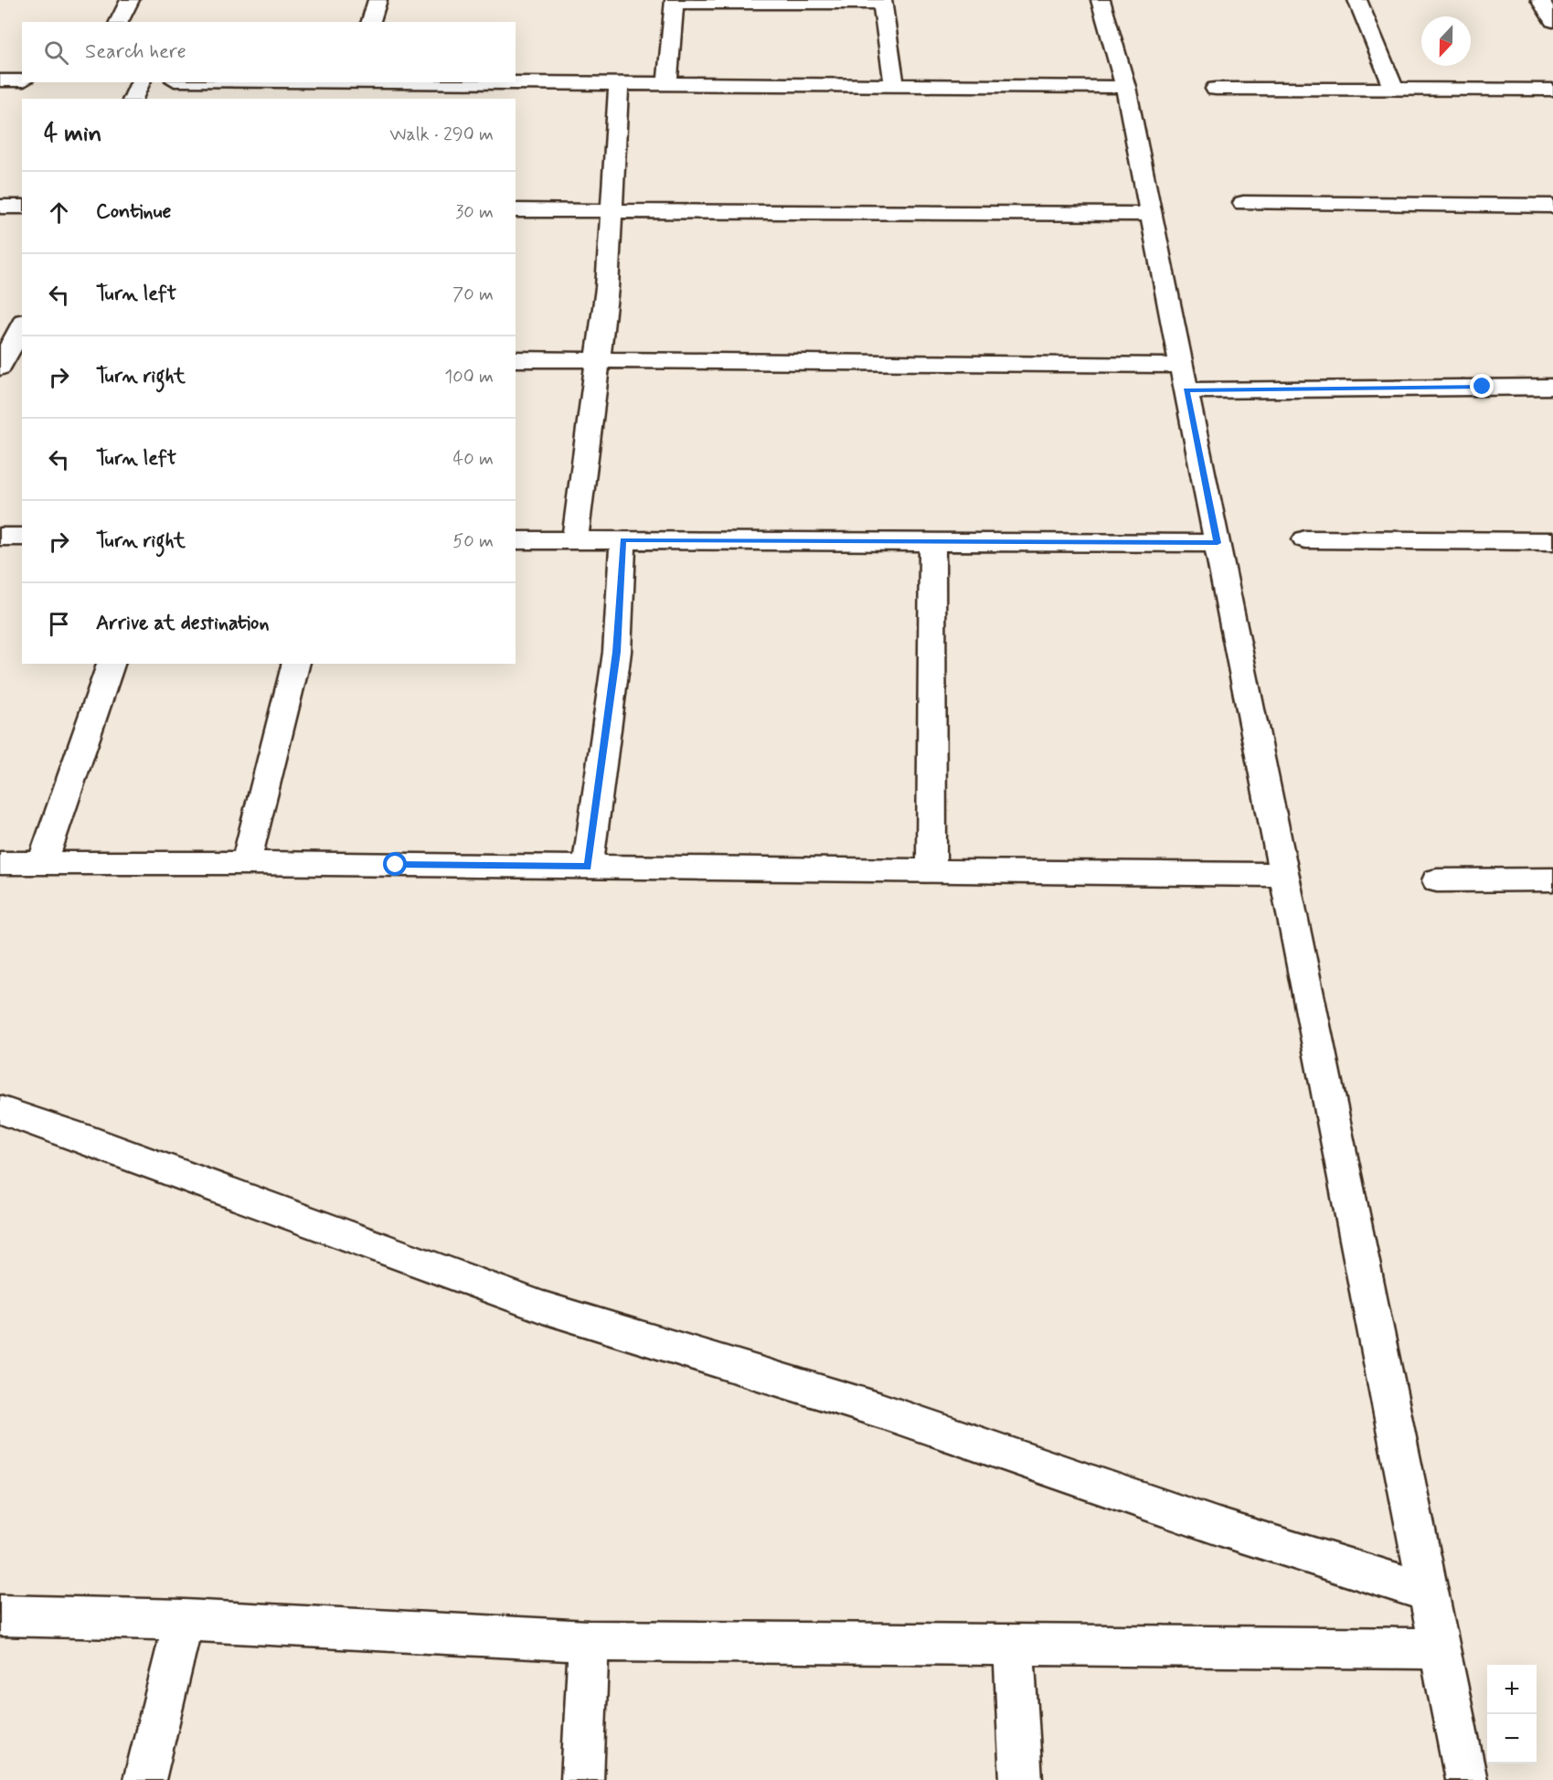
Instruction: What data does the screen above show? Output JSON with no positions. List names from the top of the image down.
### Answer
{
  "north": "bottom",
  "page": {
    "search": "Search here",
    "heading": ["4 min", "Walk · 290 m"],
    "list": [
      ["Continue", "30 m"],
      ["Turn left", "70 m"],
      ["Turn right", "100 m"],
      ["Turn left", "40 m"],
      ["Turn right", "50 m"],
      "Arrive at destination"
    ],
    "map_buttons": ["+", "−"]
  }
}
